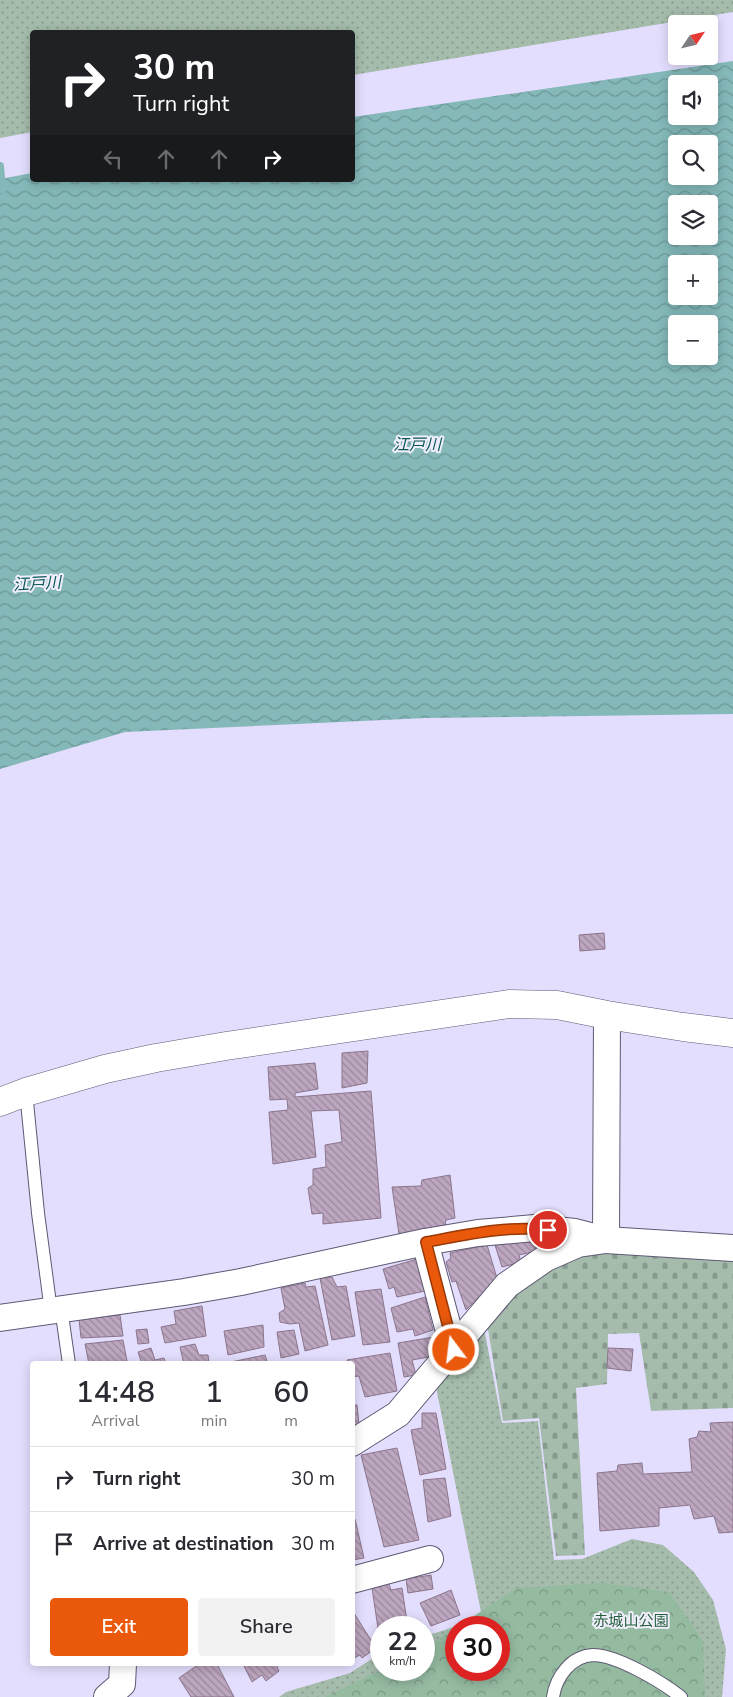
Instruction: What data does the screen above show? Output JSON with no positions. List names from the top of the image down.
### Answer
{
  "water": ["江戸川"],
  "parks": ["赤城山公園"],
  "north": "top right",
  "page": {
    "map_buttons": ["+", "−"],
    "turn": ["30 m", "Turn right"],
    "eta": [
      "14:48",
      "Arrival",
      "1",
      "min",
      "60",
      "m"
    ],
    "list": [
      {
        "name": "Turn right",
        "value": "30 m"
      },
      {
        "name": "Arrive at destination",
        "value": "30 m"
      }
    ],
    "buttons": ["Exit", "Share"],
    "speed": "22 km/h",
    "limit": "30"
  }
}
